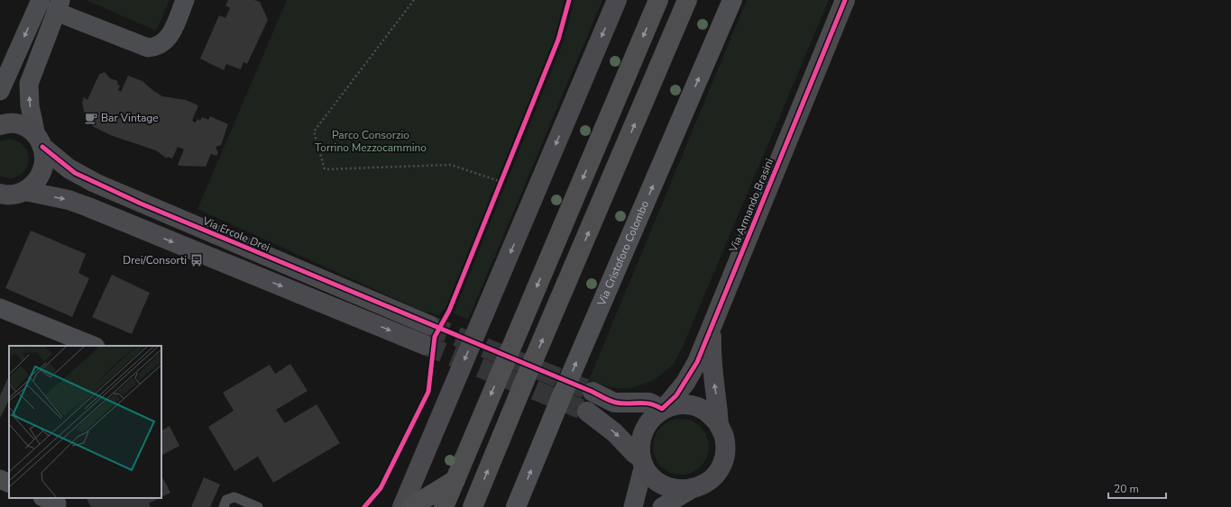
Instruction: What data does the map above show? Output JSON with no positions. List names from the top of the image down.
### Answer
{
  "streets": {
    "main road": ["Via Cristoforo Colombo"],
    "street": ["Via Armando Brasini", "Via Ercole Drei"]
  },
  "one_way": ["Via Cristoforo Colombo"],
  "parks": ["Parco Consorzio Torrino Mezzocammino"],
  "places": {
    "cafe": ["Bar Vintage"],
    "bus stop": ["Drei/Consorti"]
  },
  "scale_bar": "20 m"
}
